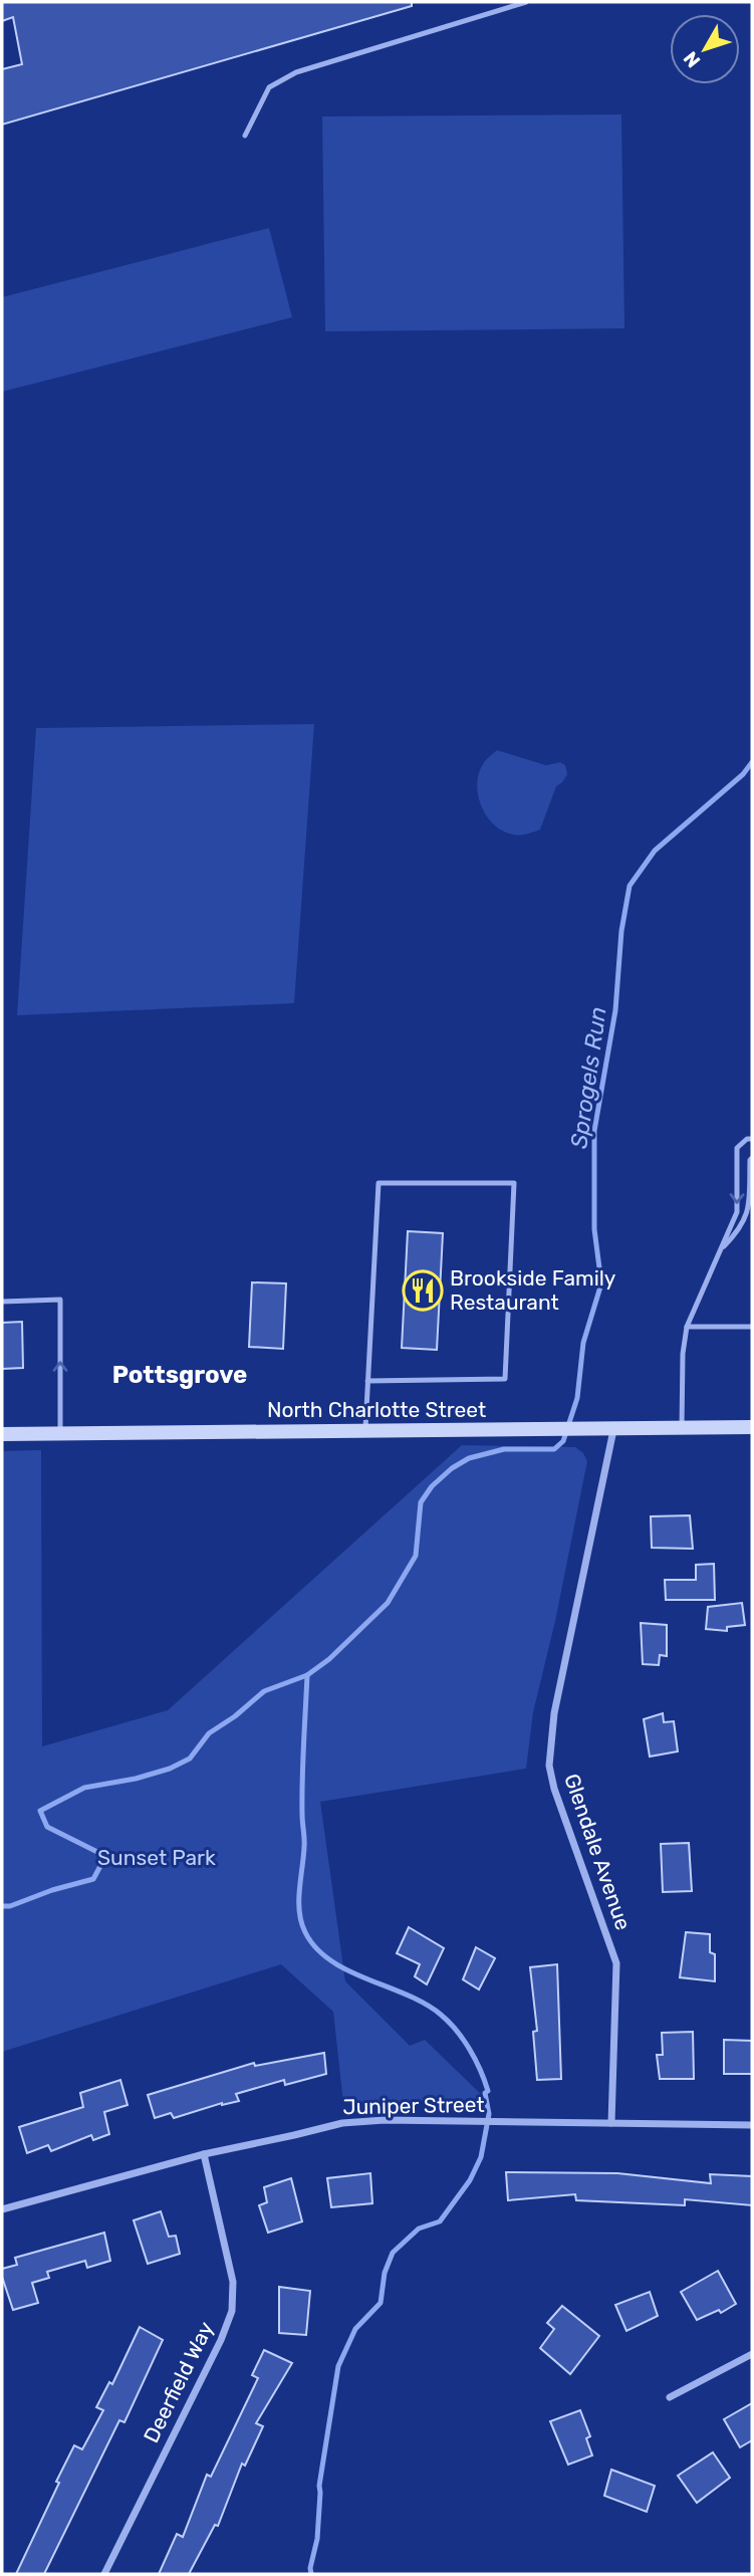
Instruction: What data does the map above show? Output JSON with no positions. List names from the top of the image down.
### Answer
{
  "streets": {
    "main road": ["North Charlotte Street"],
    "street": ["Glendale Avenue", "Juniper Street", "Deerfield Way"]
  },
  "crossings": [
    ["North Charlotte Street", "Glendale Avenue"],
    ["Glendale Avenue", "Juniper Street"],
    ["Juniper Street", "Deerfield Way"]
  ],
  "districts": ["Pottsgrove"],
  "water": ["Sprogels Run"],
  "parks": ["Sunset Park"],
  "places": {
    "restaurant": ["Brookside Family Restaurant"]
  },
  "north": "bottom left"
}
